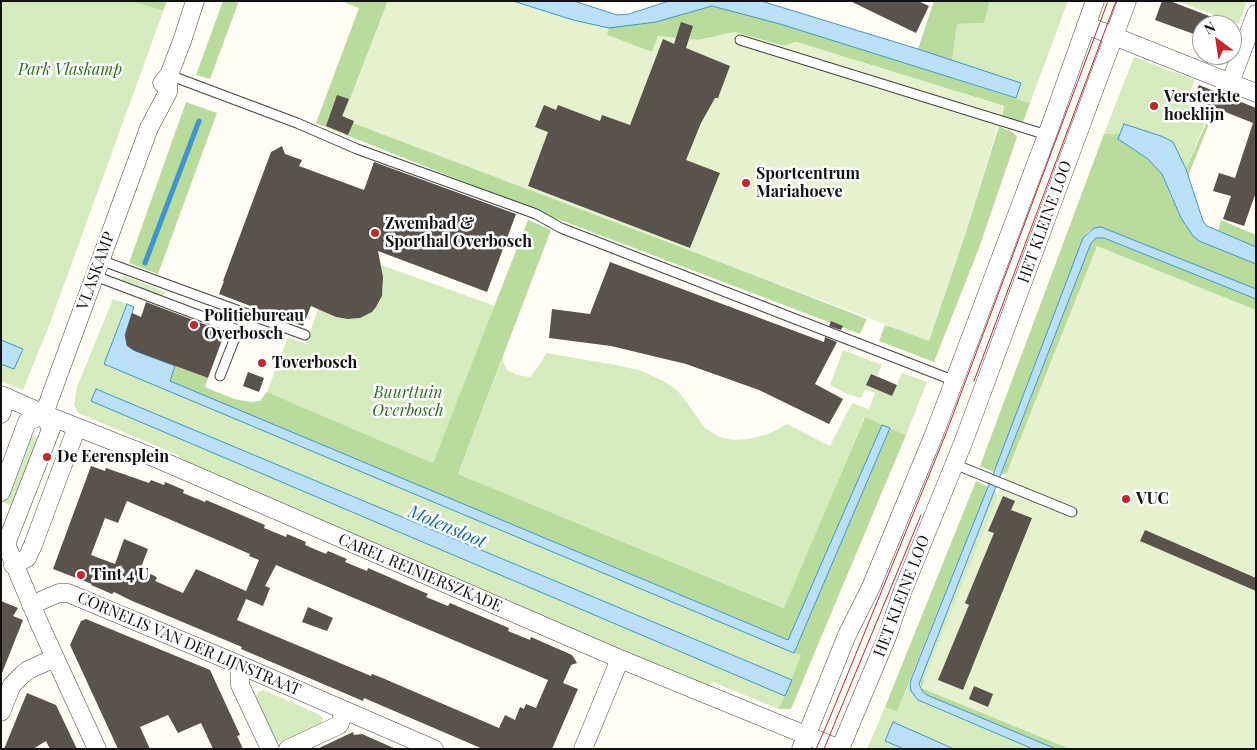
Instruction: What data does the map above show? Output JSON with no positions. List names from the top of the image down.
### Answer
{
  "streets": {
    "street": [
      "HET KLEINE LOO",
      "VLASKAMP",
      "CAREL REINIERSZKADE",
      "CORNELIS VAN DER LIJNSTRAAT"
    ]
  },
  "crossings": [
    ["HET KLEINE LOO", "CAREL REINIERSZKADE"],
    ["VLASKAMP", "CAREL REINIERSZKADE"]
  ],
  "water": ["Molensloot"],
  "parks": ["Park Vlaskamp", "Buurttuin Overbosch"],
  "places": [
    "Versterkte hoeklijn",
    "Sportcentrum Mariahoeve",
    "Zwembad & Sporthal Overbosch",
    "Politiebureau Overbosch",
    "Toverbosch",
    "De Eerensplein",
    "VUC",
    "Tint 4 U"
  ],
  "north": "top left"
}
